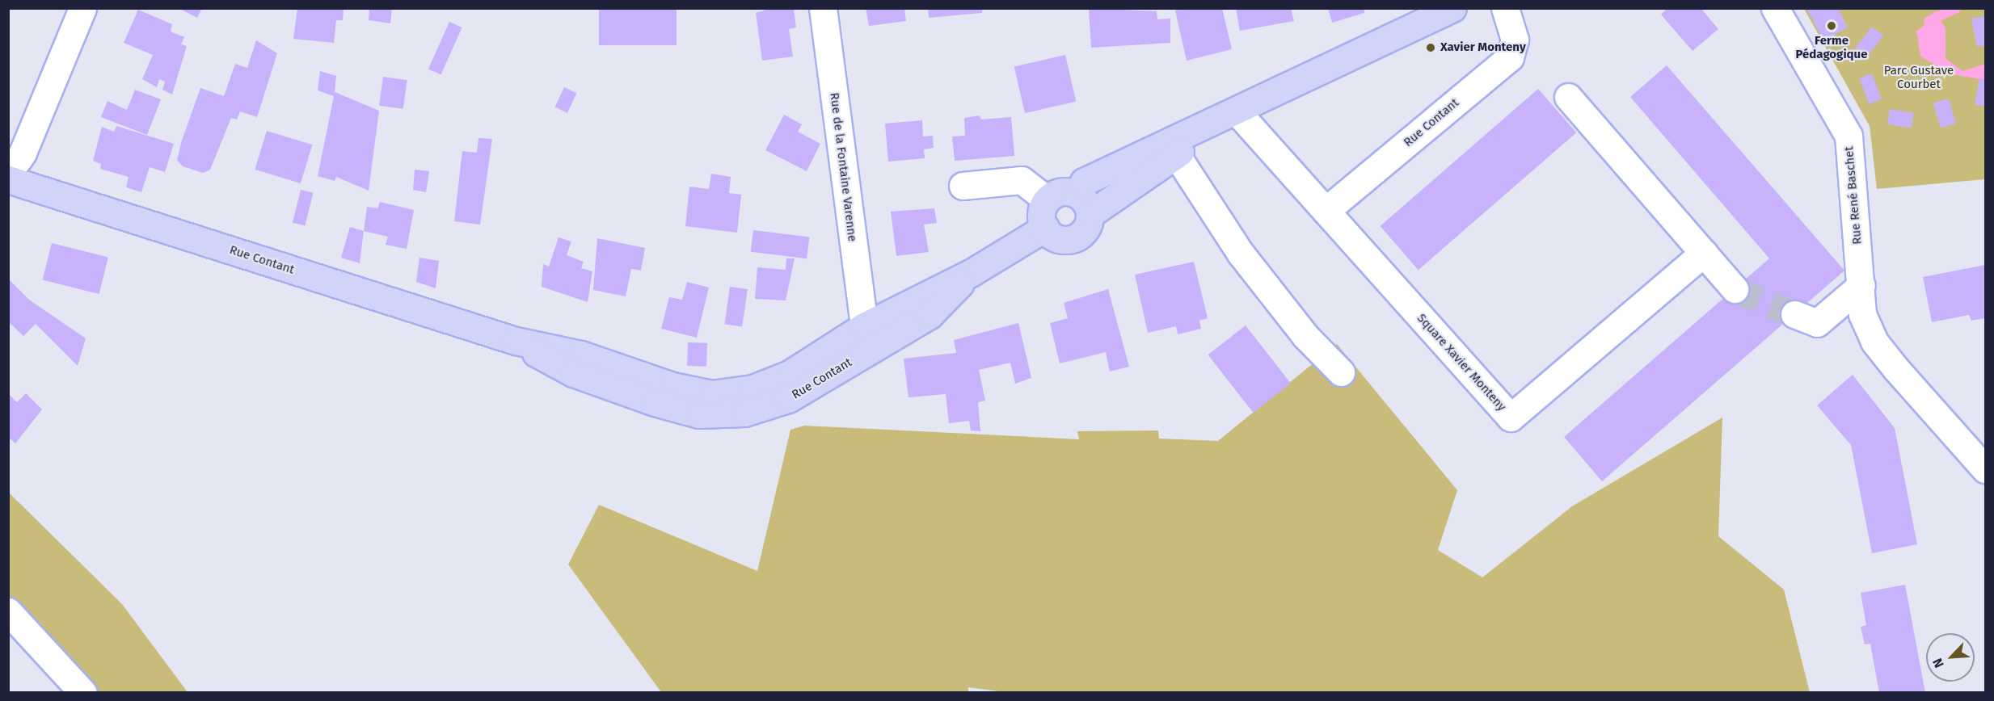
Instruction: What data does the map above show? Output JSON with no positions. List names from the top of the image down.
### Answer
{
  "streets": {
    "main road": ["Rue Contant"],
    "street": ["Rue de la Fontaine Varenne", "Rue René Baschet", "Square Xavier Monteny"]
  },
  "crossings": [
    ["Rue Contant", "Rue de la Fontaine Varenne"],
    ["Rue Contant", "Square Xavier Monteny"]
  ],
  "parks": ["Parc Gustave Courbet"],
  "places": ["Ferme Pédagogique", "Xavier Monteny"],
  "north": "bottom left"
}
